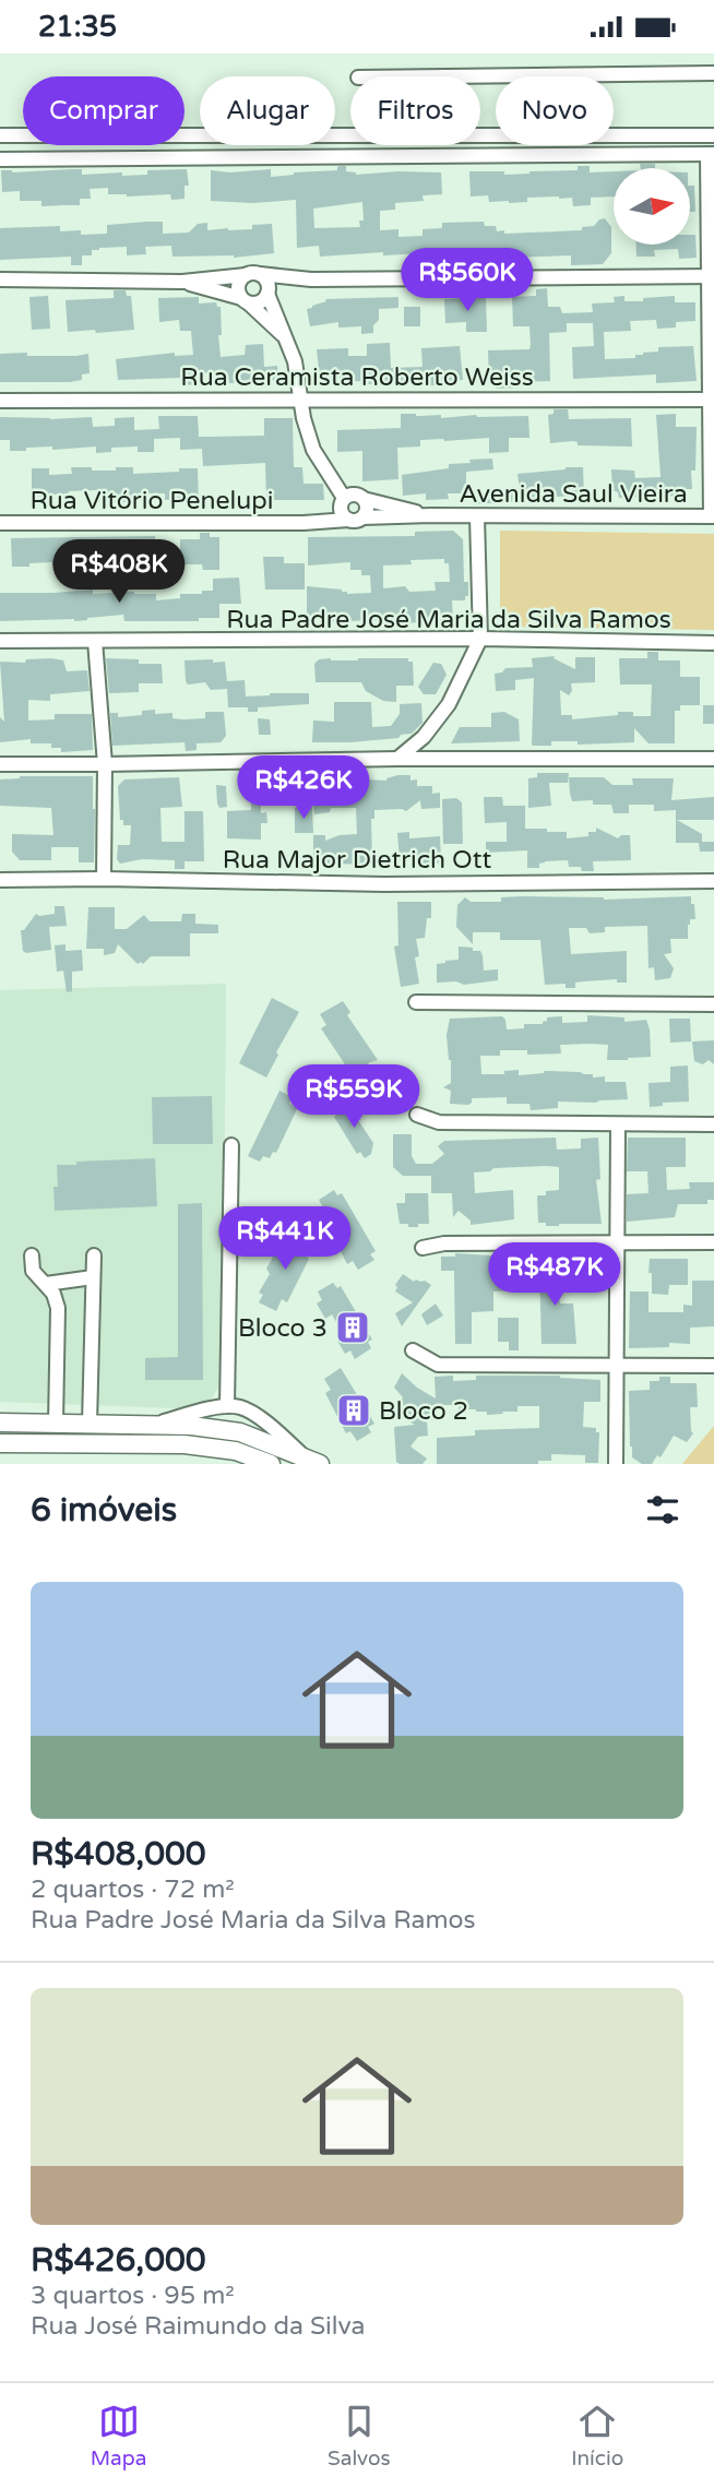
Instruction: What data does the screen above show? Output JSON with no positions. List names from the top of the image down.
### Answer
{
  "streets": {
    "street": [
      "Rua Ceramista Roberto Weiss",
      "Avenida Saul Vieira",
      "Rua Vitório Penelupi",
      "Rua Padre José Maria da Silva Ramos",
      "Rua Major Dietrich Ott"
    ]
  },
  "crossings": [
    ["Rua Ceramista Roberto Weiss", "Avenida Saul Vieira"],
    ["Avenida Saul Vieira", "Rua Vitório Penelupi"]
  ],
  "places": {
    "building": ["Bloco 3", "Bloco 2"]
  },
  "north": "right",
  "page": {
    "status": "21:35",
    "chip": [
      "Comprar",
      "Alugar",
      "Filtros",
      "Novo"
    ],
    "price": [
      "R$560K",
      "R$408K",
      "R$426K",
      "R$559K",
      "R$441K",
      "R$487K"
    ],
    "heading": "6 imóveis",
    "list": [
      {
        "name": "R$408,000",
        "note": "2 quartos · 72 m² · Rua Padre José Maria da Silva Ramos"
      },
      {
        "name": "R$426,000",
        "note": "3 quartos · 95 m² · Rua José Raimundo da Silva"
      }
    ],
    "tabs": ["Mapa", "Salvos", "Início"]
  }
}
